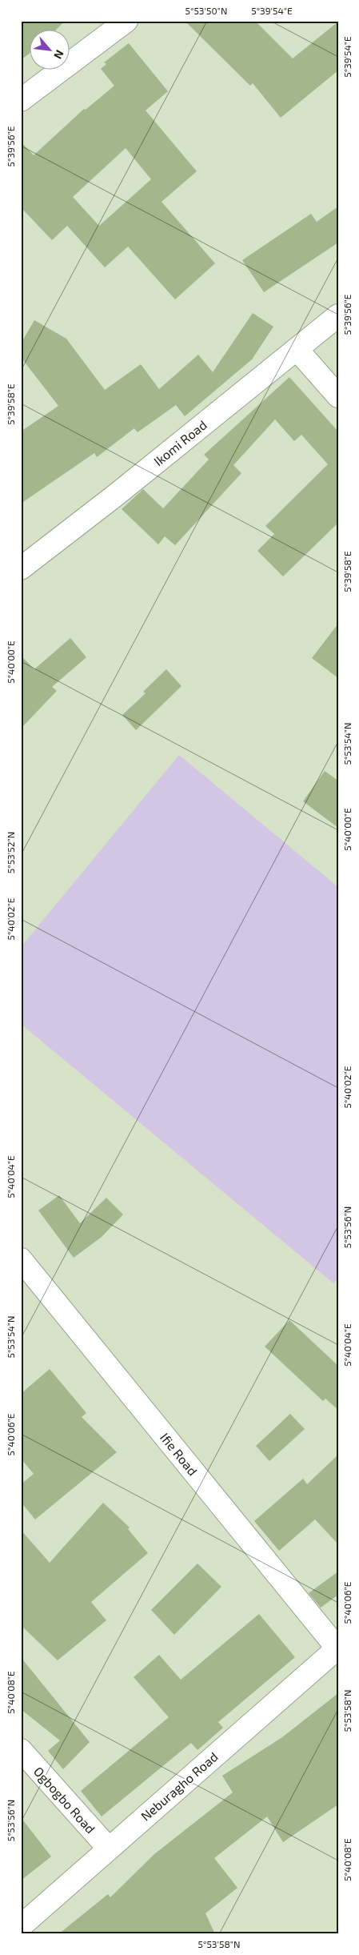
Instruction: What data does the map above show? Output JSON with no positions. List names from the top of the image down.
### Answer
{
  "streets": {
    "street": [
      "Ikomi Road",
      "Ifie Road",
      "Neburagho Road",
      "Ogbogbo Road"
    ]
  },
  "crossings": [
    ["Ifie Road", "Neburagho Road"],
    ["Neburagho Road", "Ogbogbo Road"]
  ],
  "north": "bottom right",
  "coordinates": [
    "5°53'50\"N",
    "5°39'54\"E",
    "5°39'56\"E",
    "5°39'58\"E",
    "5°40'00\"E",
    "5°53'54\"N",
    "5°53'52\"N",
    "5°40'02\"E",
    "5°40'04\"E",
    "5°53'56\"N",
    "5°40'06\"E",
    "5°40'08\"E",
    "5°53'58\"N"
  ]
}
